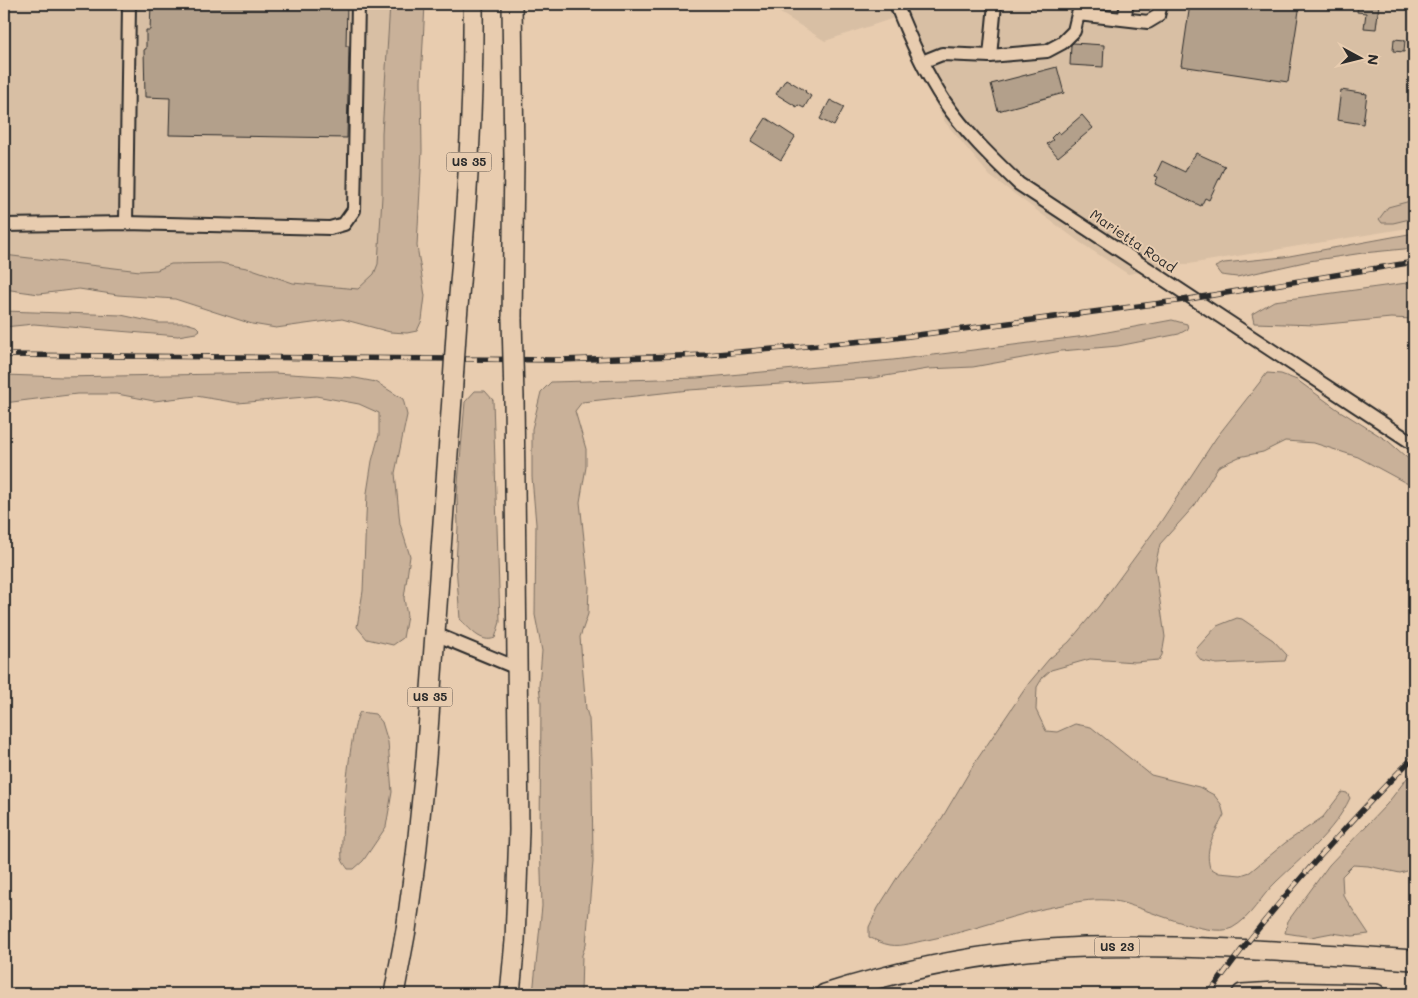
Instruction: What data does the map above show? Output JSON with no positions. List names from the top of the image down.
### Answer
{
  "streets": {
    "highway": ["US 35", "US 23"],
    "street": ["Marietta Road"]
  },
  "north": "right"
}
